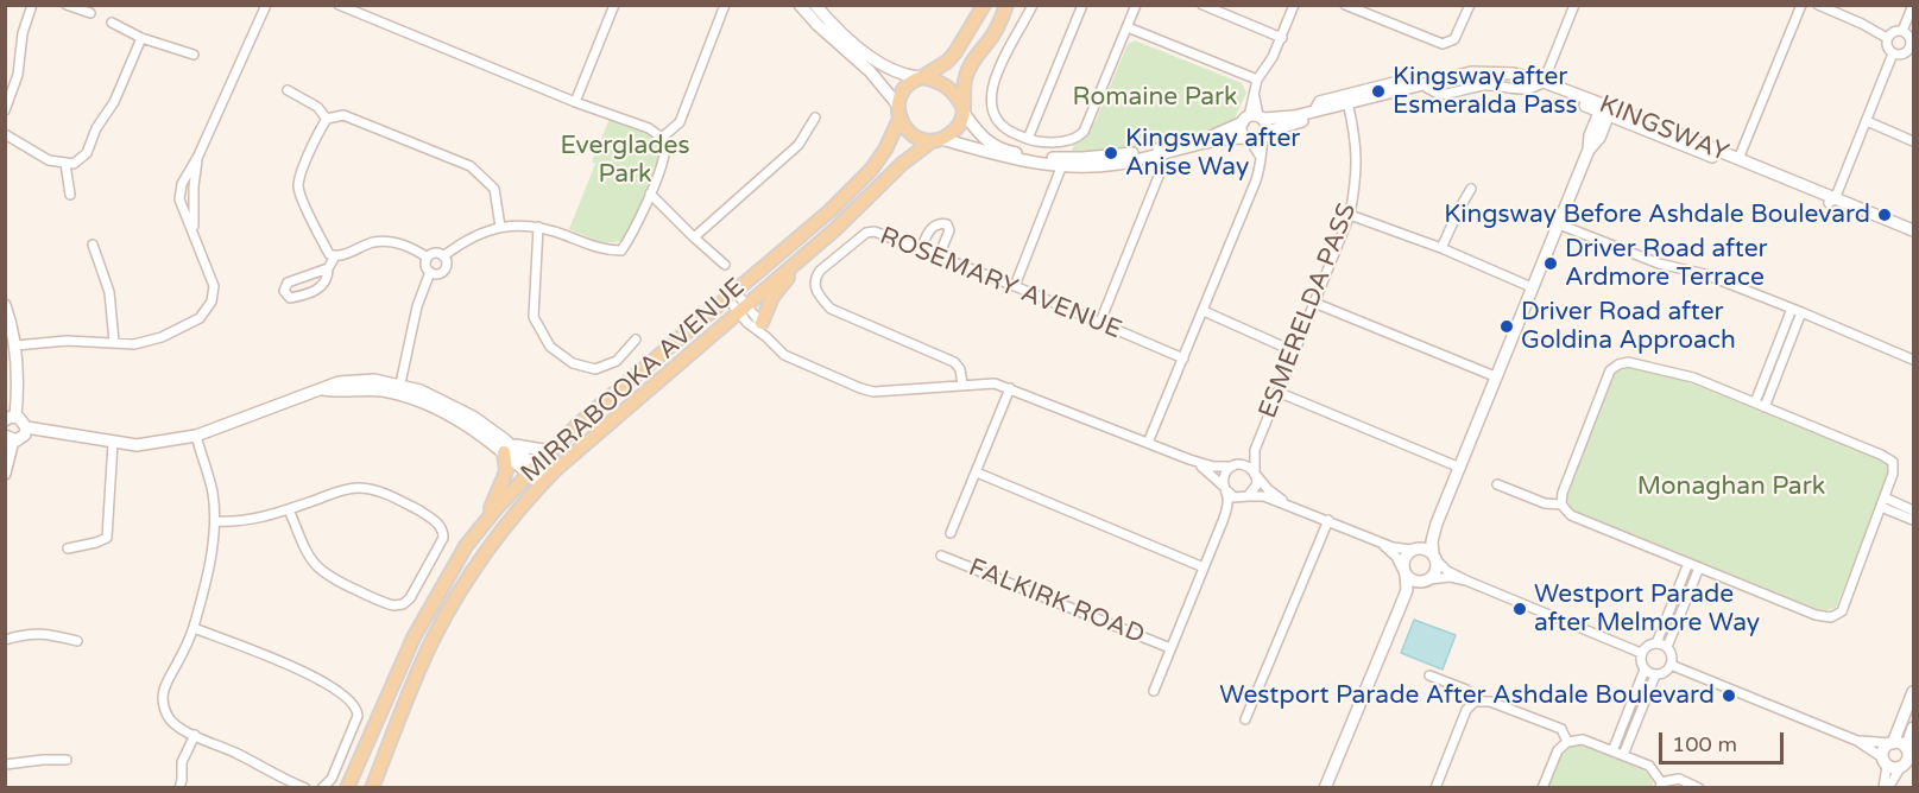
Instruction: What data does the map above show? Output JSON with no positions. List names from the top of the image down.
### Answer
{
  "streets": {
    "main road": ["KINGSWAY", "MIRRABOOKA AVENUE"],
    "street": ["ROSEMARY AVENUE", "ESMERELDA PASS", "FALKIRK ROAD"]
  },
  "crossings": [
    ["KINGSWAY", "ESMERELDA PASS"],
    ["KINGSWAY", "MIRRABOOKA AVENUE"]
  ],
  "parks": ["Romaine Park", "Everglades Park", "Monaghan Park"],
  "places": [
    "Kingsway after Esmeralda Pass",
    "Kingsway after Anise Way",
    "Kingsway Before Ashdale Boulevard",
    "Driver Road after Ardmore Terrace",
    "Driver Road after Goldina Approach",
    "Westport Parade after Melmore Way",
    "Westport Parade After Ashdale Boulevard"
  ],
  "scale_bar": "100 m"
}
